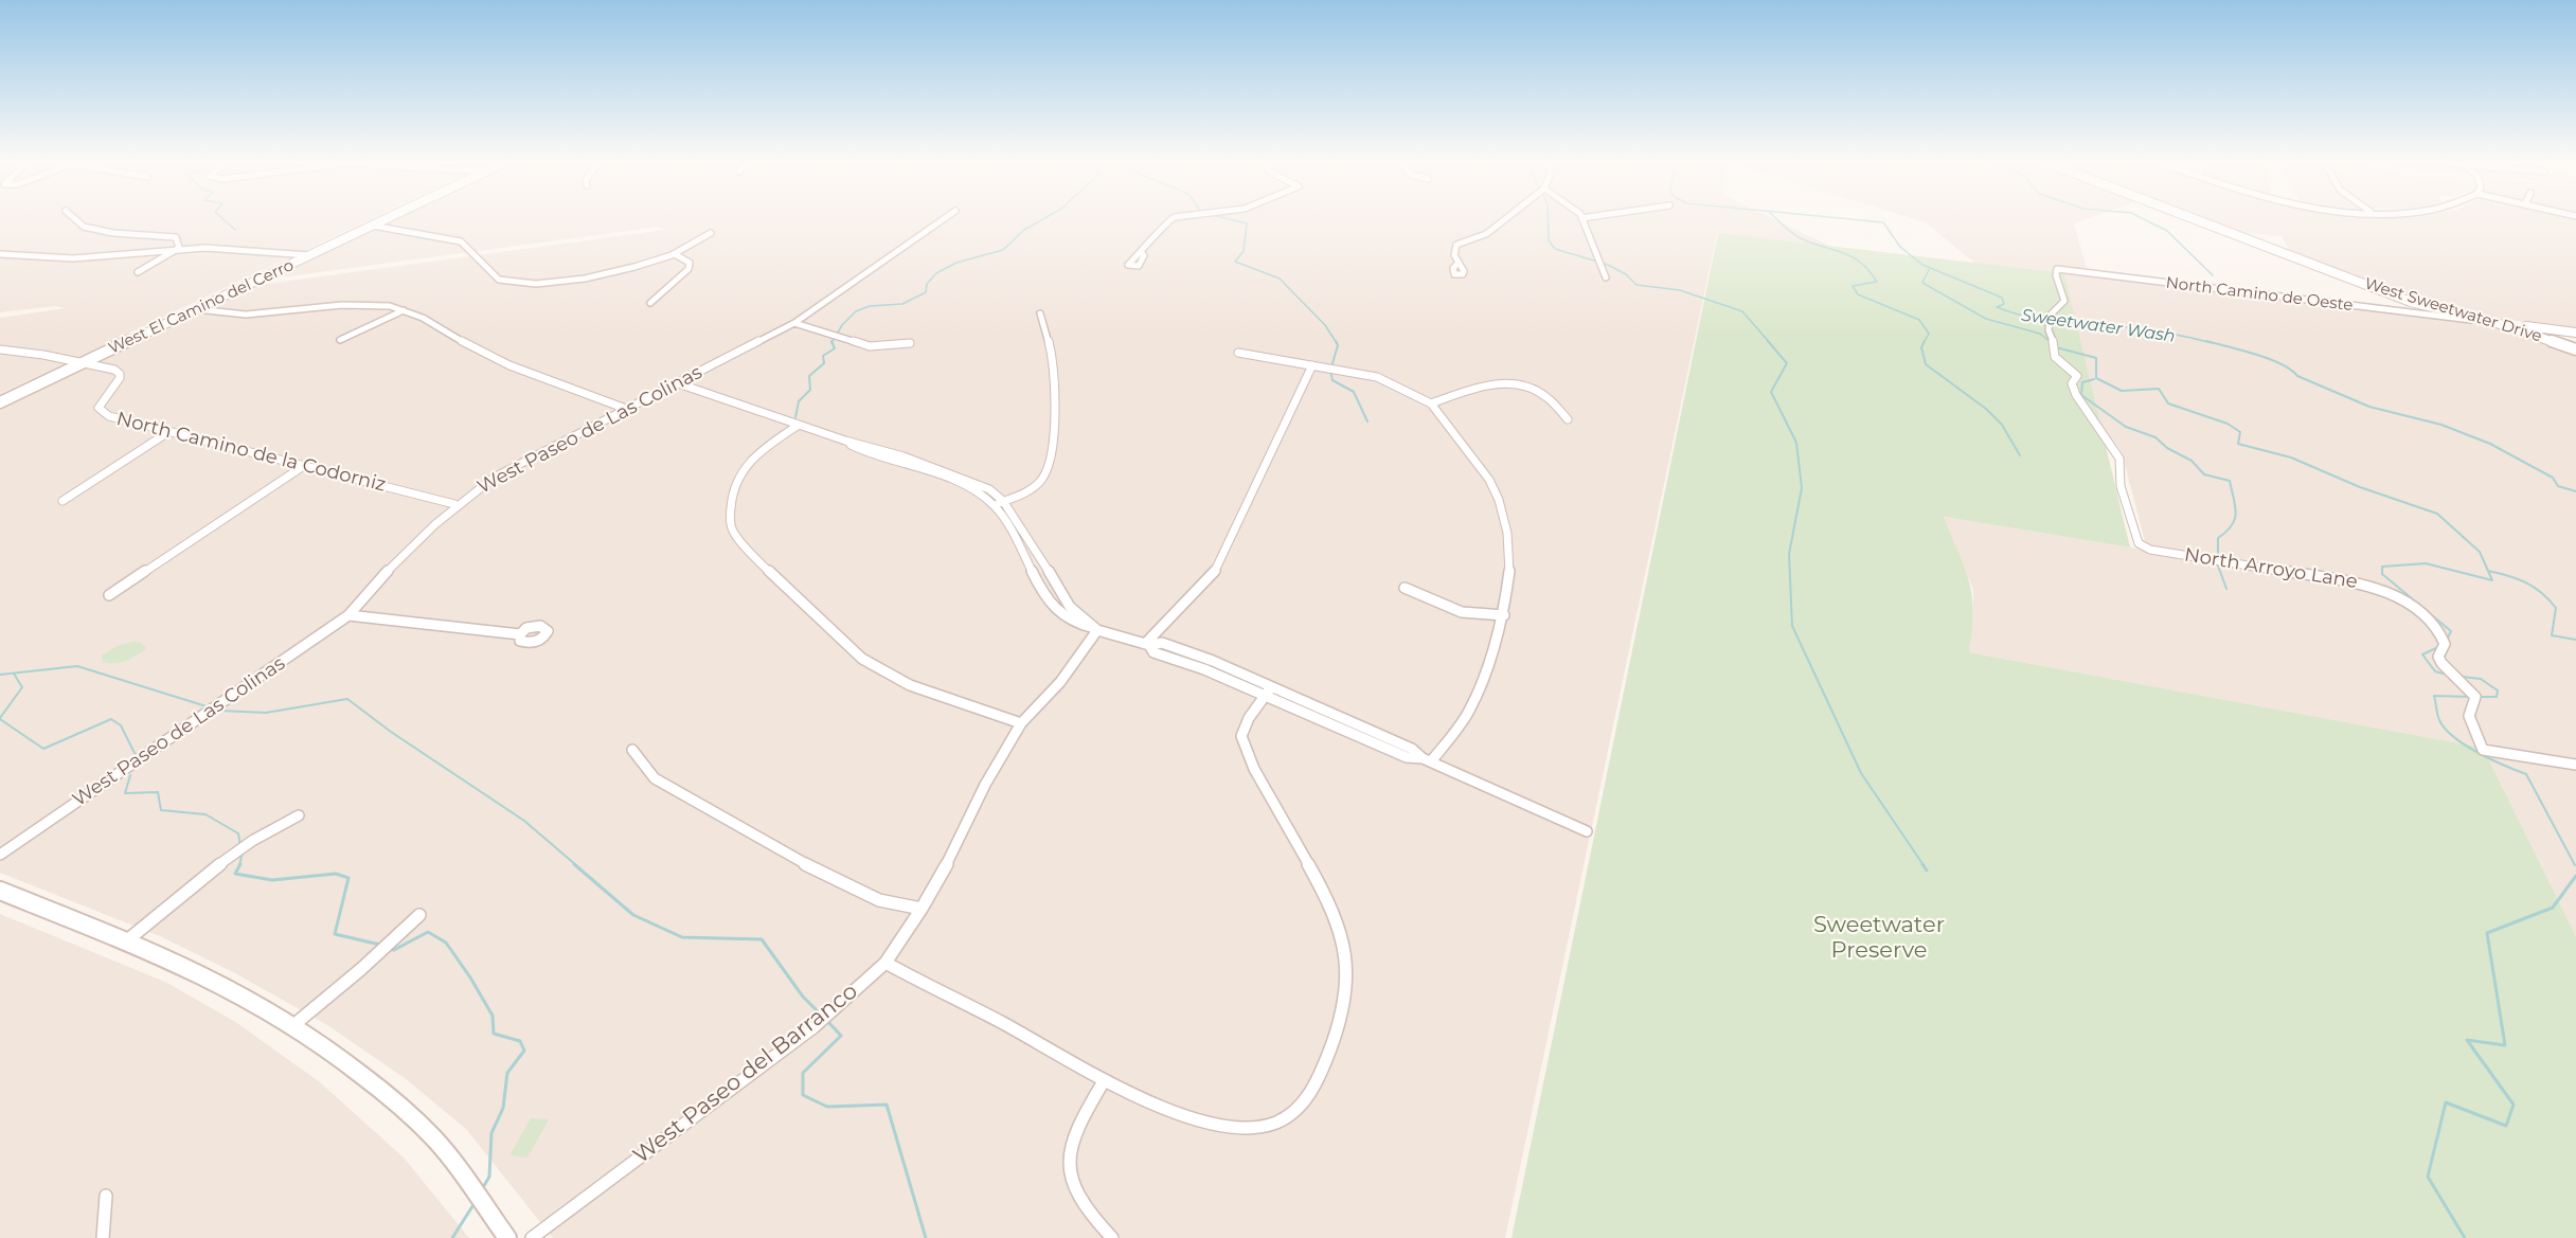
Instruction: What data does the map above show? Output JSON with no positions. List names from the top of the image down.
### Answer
{
  "streets": {
    "street": [
      "North Camino de Oeste",
      "West El Camino del Cerro",
      "West Sweetwater Drive",
      "West Paseo de Las Colinas",
      "North Camino de la Codorniz",
      "North Arroyo Lane",
      "West Paseo del Barranco"
    ]
  },
  "crossings": [
    ["North Camino de Oeste", "West Sweetwater Drive"],
    ["North Camino de Oeste", "North Arroyo Lane"],
    ["West El Camino del Cerro", "North Camino de la Codorniz"],
    ["West Paseo de Las Colinas", "North Camino de la Codorniz"]
  ],
  "water": ["Sweetwater Wash"],
  "parks": ["Sweetwater Preserve"]
}
